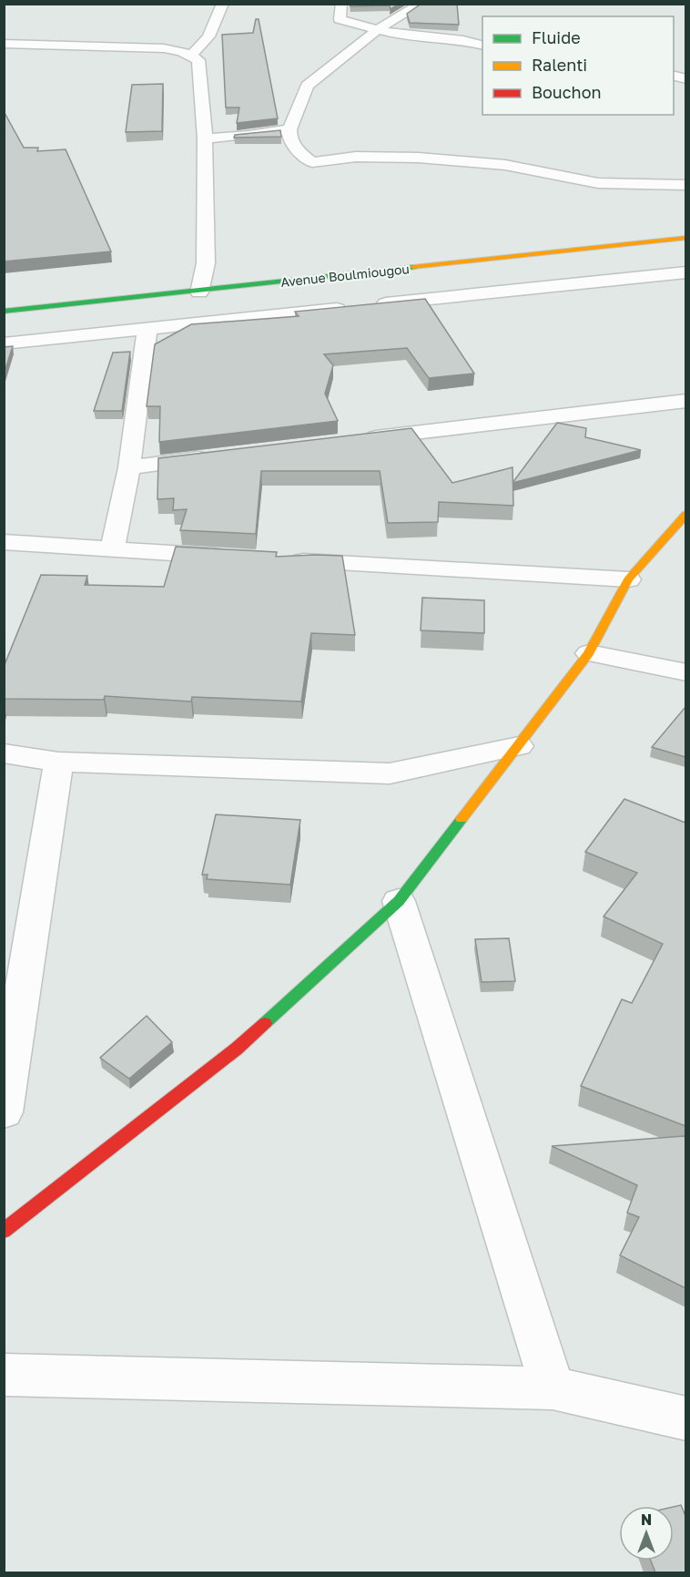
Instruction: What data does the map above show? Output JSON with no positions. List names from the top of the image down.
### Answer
{
  "streets": {
    "main road": ["Avenue Boulmiougou"]
  },
  "legend": ["Fluide", "Ralenti", "Bouchon"],
  "north": "top"
}
